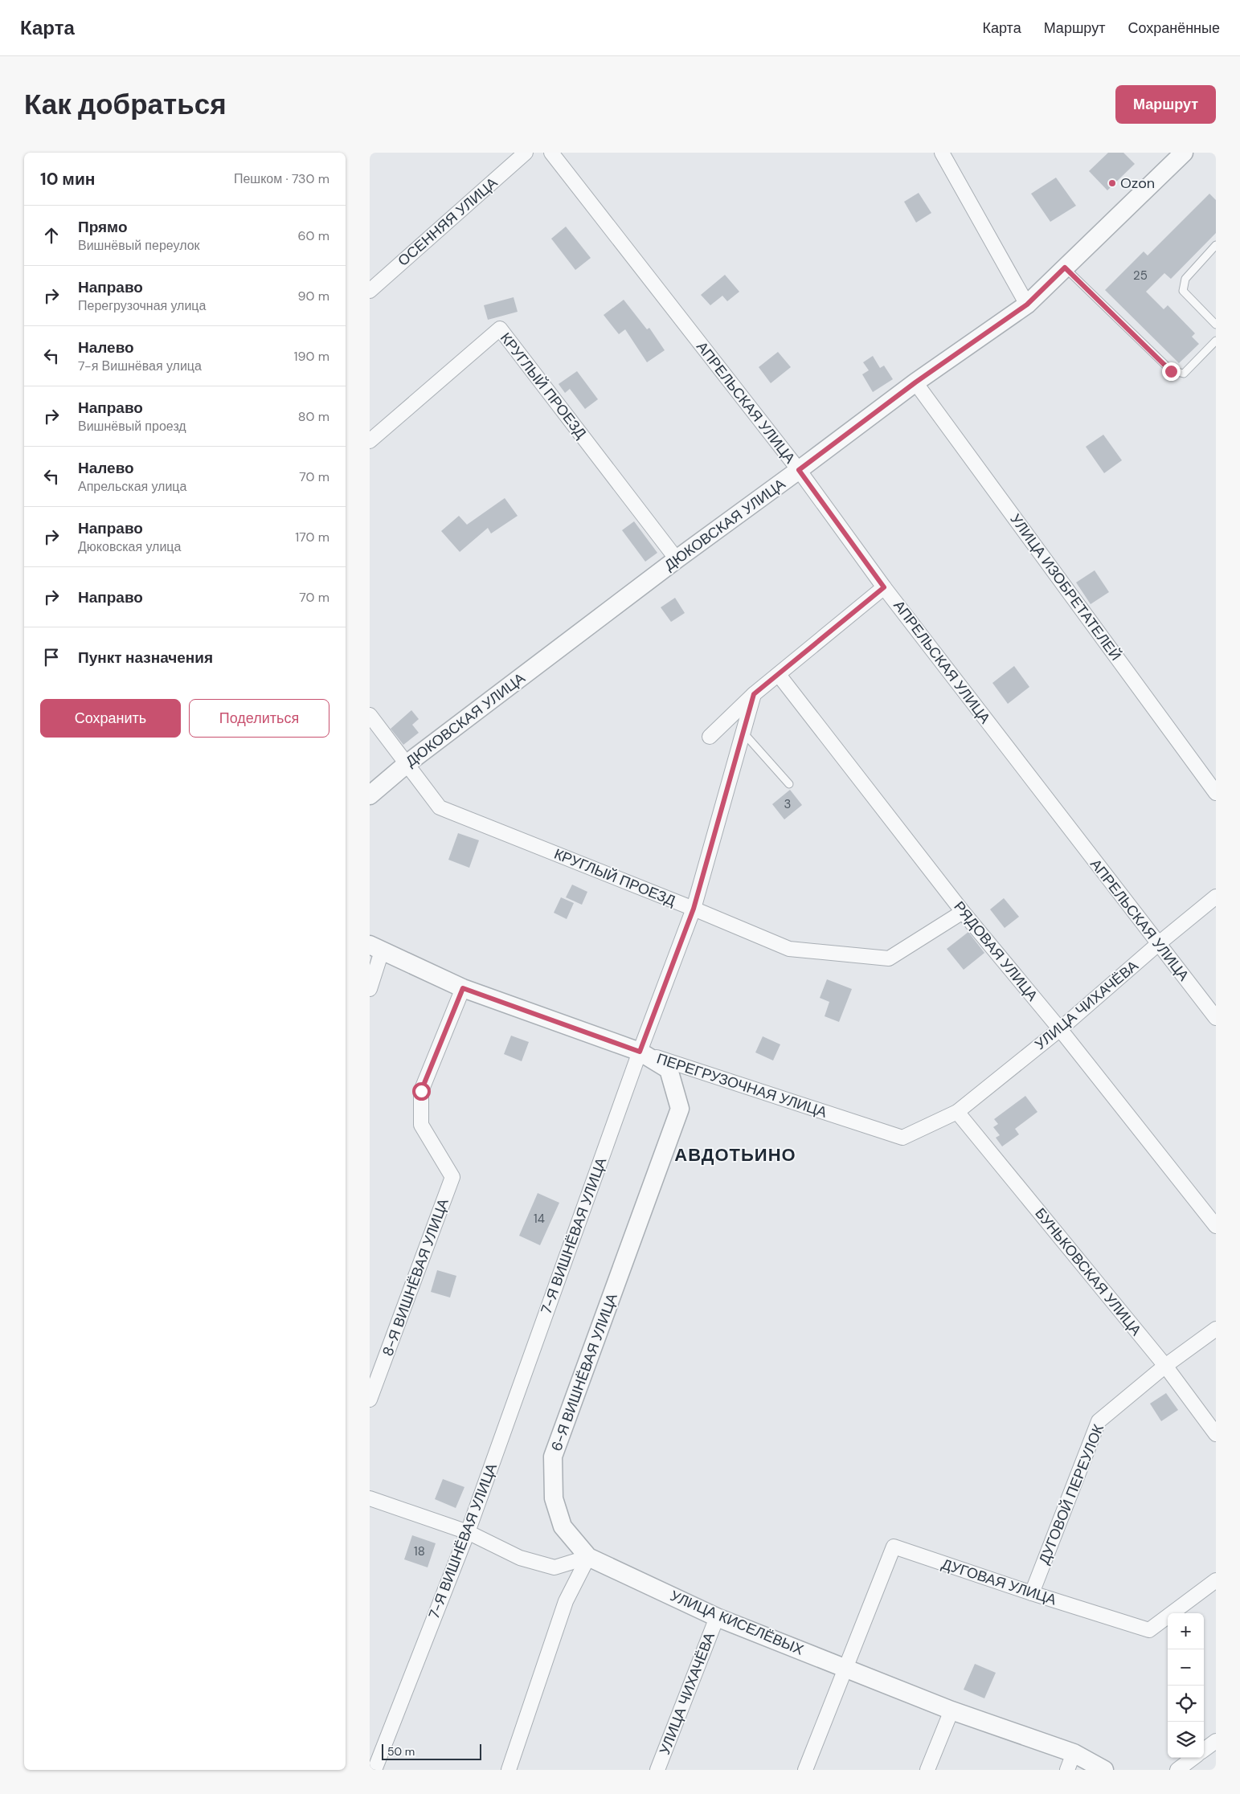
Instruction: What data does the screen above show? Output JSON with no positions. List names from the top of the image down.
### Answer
{
  "streets": {
    "street": [
      "ОСЕННЯЯ УЛИЦА",
      "КРУГЛЫЙ ПРОЕЗД",
      "АПРЕЛЬСКАЯ УЛИЦА",
      "ДЮКОВСКАЯ УЛИЦА",
      "УЛИЦА ИЗОБРЕТАТЕЛЕЙ",
      "РЯДОВАЯ УЛИЦА",
      "УЛИЦА ЧИХАЧЁВА",
      "ПЕРЕГРУЗОЧНАЯ УЛИЦА",
      "7-Я ВИШНЁВАЯ УЛИЦА",
      "БУНЬКОВСКАЯ УЛИЦА",
      "8-Я ВИШНЁВАЯ УЛИЦА",
      "6-Я ВИШНЁВАЯ УЛИЦА",
      "ДУГОВОЙ ПЕРЕУЛОК",
      "ДУГОВАЯ УЛИЦА",
      "УЛИЦА КИСЕЛЁВЫХ"
    ]
  },
  "crossings": [
    ["КРУГЛЫЙ ПРОЕЗД", "ДЮКОВСКАЯ УЛИЦА"],
    ["КРУГЛЫЙ ПРОЕЗД", "РЯДОВАЯ УЛИЦА"],
    ["КРУГЛЫЙ ПРОЕЗД", "7-Я ВИШНЁВАЯ УЛИЦА"],
    ["АПРЕЛЬСКАЯ УЛИЦА", "ДЮКОВСКАЯ УЛИЦА"],
    ["АПРЕЛЬСКАЯ УЛИЦА", "УЛИЦА ЧИХАЧЁВА"],
    ["ДЮКОВСКАЯ УЛИЦА", "УЛИЦА ИЗОБРЕТАТЕЛЕЙ"],
    ["РЯДОВАЯ УЛИЦА", "УЛИЦА ЧИХАЧЁВА"],
    ["УЛИЦА ЧИХАЧЁВА", "ПЕРЕГРУЗОЧНАЯ УЛИЦА"],
    ["УЛИЦА ЧИХАЧЁВА", "БУНЬКОВСКАЯ УЛИЦА"],
    ["УЛИЦА ЧИХАЧЁВА", "УЛИЦА КИСЕЛЁВЫХ"],
    ["ПЕРЕГРУЗОЧНАЯ УЛИЦА", "7-Я ВИШНЁВАЯ УЛИЦА"],
    ["ПЕРЕГРУЗОЧНАЯ УЛИЦА", "БУНЬКОВСКАЯ УЛИЦА"],
    ["ПЕРЕГРУЗОЧНАЯ УЛИЦА", "8-Я ВИШНЁВАЯ УЛИЦА"],
    ["ПЕРЕГРУЗОЧНАЯ УЛИЦА", "6-Я ВИШНЁВАЯ УЛИЦА"],
    ["7-Я ВИШНЁВАЯ УЛИЦА", "6-Я ВИШНЁВАЯ УЛИЦА"],
    ["БУНЬКОВСКАЯ УЛИЦА", "ДУГОВОЙ ПЕРЕУЛОК"],
    ["6-Я ВИШНЁВАЯ УЛИЦА", "УЛИЦА КИСЕЛЁВЫХ"],
    ["ДУГОВОЙ ПЕРЕУЛОК", "ДУГОВАЯ УЛИЦА"],
    ["ДУГОВАЯ УЛИЦА", "УЛИЦА КИСЕЛЁВЫХ"]
  ],
  "districts": ["АВДОТЬИНО"],
  "places": ["Ozon"],
  "house_numbers": [
    "25",
    "3",
    "14",
    "18"
  ],
  "scale_bar": "50 m",
  "page": {
    "header": "Карта",
    "nav": ["Карта", "Маршрут", "Сохранённые"],
    "buttons": [
      "Маршрут",
      ["Сохранить", "Поделиться"]
    ],
    "title": "Как добраться",
    "heading": ["10 мин", "Пешком · 730 m"],
    "list": [
      ["Прямо", "Вишнёвый переулок", "60 m"],
      ["Направо", "Перегрузочная улица", "90 m"],
      ["Налево", "7-я Вишнёвая улица", "190 m"],
      ["Направо", "Вишнёвый проезд", "80 m"],
      ["Налево", "Апрельская улица", "70 m"],
      ["Направо", "Дюковская улица", "170 m"],
      ["Направо", "70 m"],
      "Пункт назначения"
    ],
    "map_buttons": ["+", "−"],
    "scale": "50 m"
  }
}
